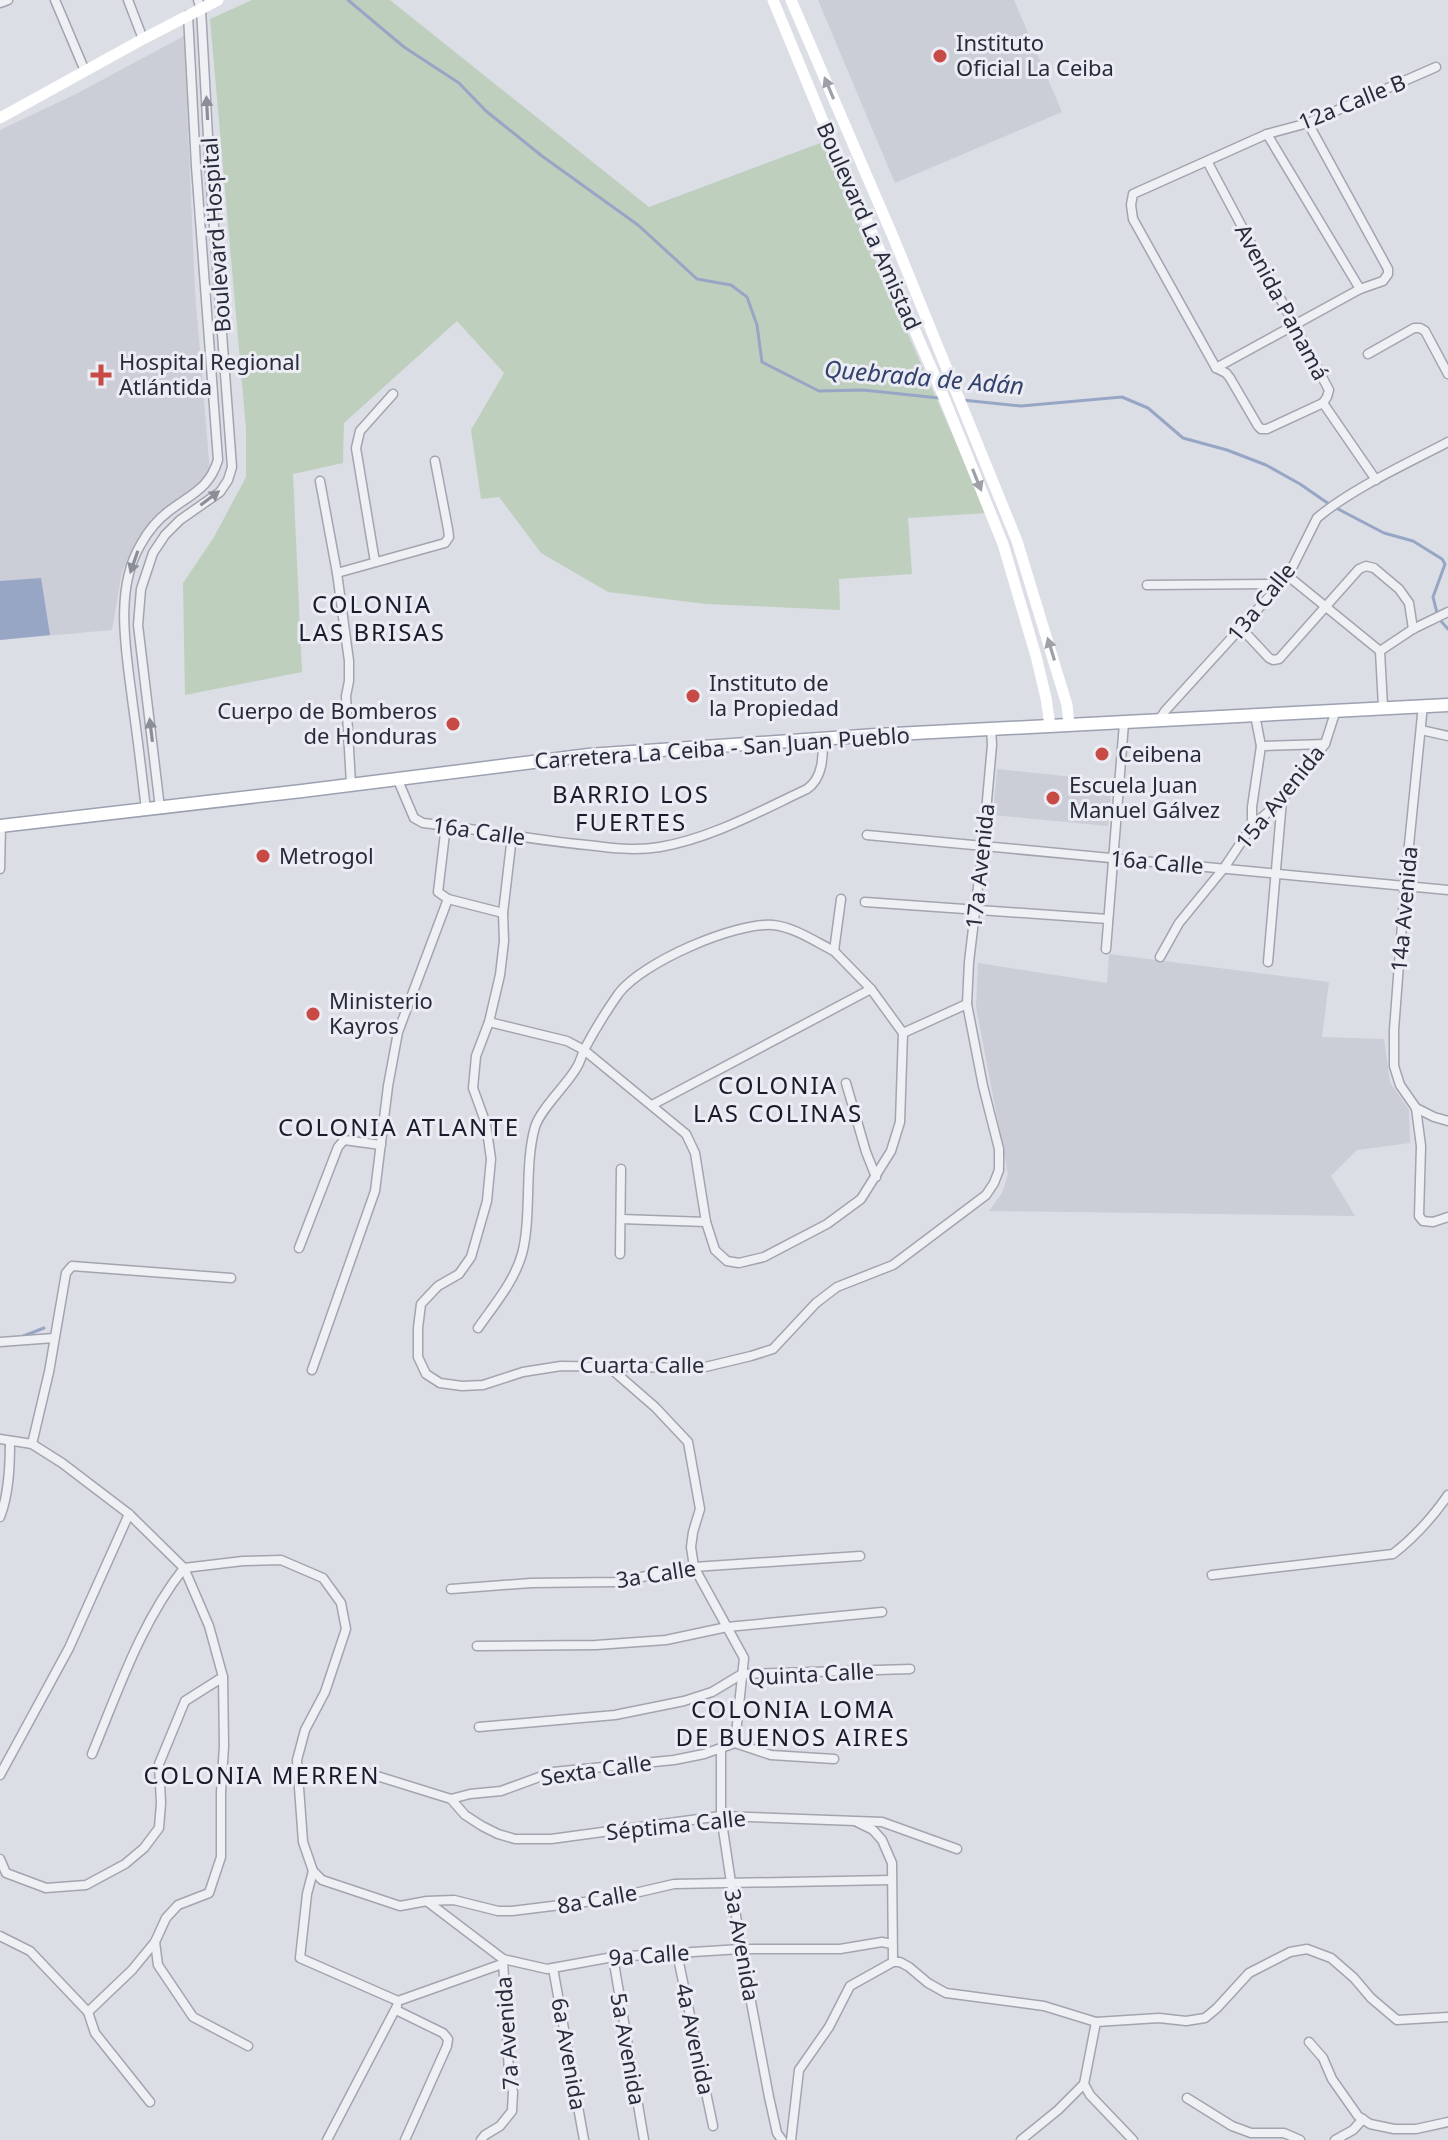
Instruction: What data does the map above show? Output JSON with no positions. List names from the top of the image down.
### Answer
{
  "streets": {
    "main road": ["Carretera La Ceiba - San Juan Pueblo"],
    "street": [
      "12a Calle B",
      "Boulevard La Amistad",
      "Boulevard Hospital",
      "Avenida Panamá",
      "13a Calle",
      "15a Avenida",
      "16a Calle",
      "17a Avenida",
      "14a Avenida",
      "Cuarta Calle",
      "3a Calle",
      "Quinta Calle",
      "Sexta Calle",
      "Séptima Calle",
      "8a Calle",
      "3a Avenida",
      "9a Calle",
      "7a Avenida",
      "4a Avenida",
      "5a Avenida",
      "6a Avenida"
    ]
  },
  "crossings": [
    ["12a Calle B", "Avenida Panamá"],
    ["Boulevard La Amistad", "Carretera La Ceiba - San Juan Pueblo"],
    ["Boulevard Hospital", "Carretera La Ceiba - San Juan Pueblo"],
    ["Avenida Panamá", "13a Calle"],
    ["13a Calle", "Carretera La Ceiba - San Juan Pueblo"],
    ["Carretera La Ceiba - San Juan Pueblo", "15a Avenida"],
    ["Carretera La Ceiba - San Juan Pueblo", "16a Calle"],
    ["Carretera La Ceiba - San Juan Pueblo", "17a Avenida"],
    ["Carretera La Ceiba - San Juan Pueblo", "14a Avenida"],
    ["15a Avenida", "16a Calle"],
    ["16a Calle", "17a Avenida"],
    ["16a Calle", "14a Avenida"],
    ["17a Avenida", "Cuarta Calle"],
    ["Sexta Calle", "Séptima Calle"],
    ["Sexta Calle", "3a Avenida"],
    ["Séptima Calle", "3a Avenida"],
    ["8a Calle", "3a Avenida"],
    ["8a Calle", "9a Calle"],
    ["3a Avenida", "9a Calle"],
    ["9a Calle", "7a Avenida"],
    ["9a Calle", "4a Avenida"],
    ["9a Calle", "5a Avenida"],
    ["9a Calle", "6a Avenida"]
  ],
  "districts": [
    "COLONIA LAS BRISAS",
    "BARRIO LOS FUERTES",
    "COLONIA LAS COLINAS",
    "COLONIA ATLANTE",
    "COLONIA LOMA DE BUENOS AIRES",
    "COLONIA MERREN"
  ],
  "water": ["Quebrada de Adán"],
  "places": {
    "other": [
      "Instituto Oficial La Ceiba",
      "Instituto de la Propiedad",
      "Cuerpo de Bomberos de Honduras",
      "Ceibena",
      "Escuela Juan Manuel Gálvez",
      "Metrogol",
      "Ministerio Kayros"
    ],
    "health": ["Hospital Regional Atlántida"]
  }
}
